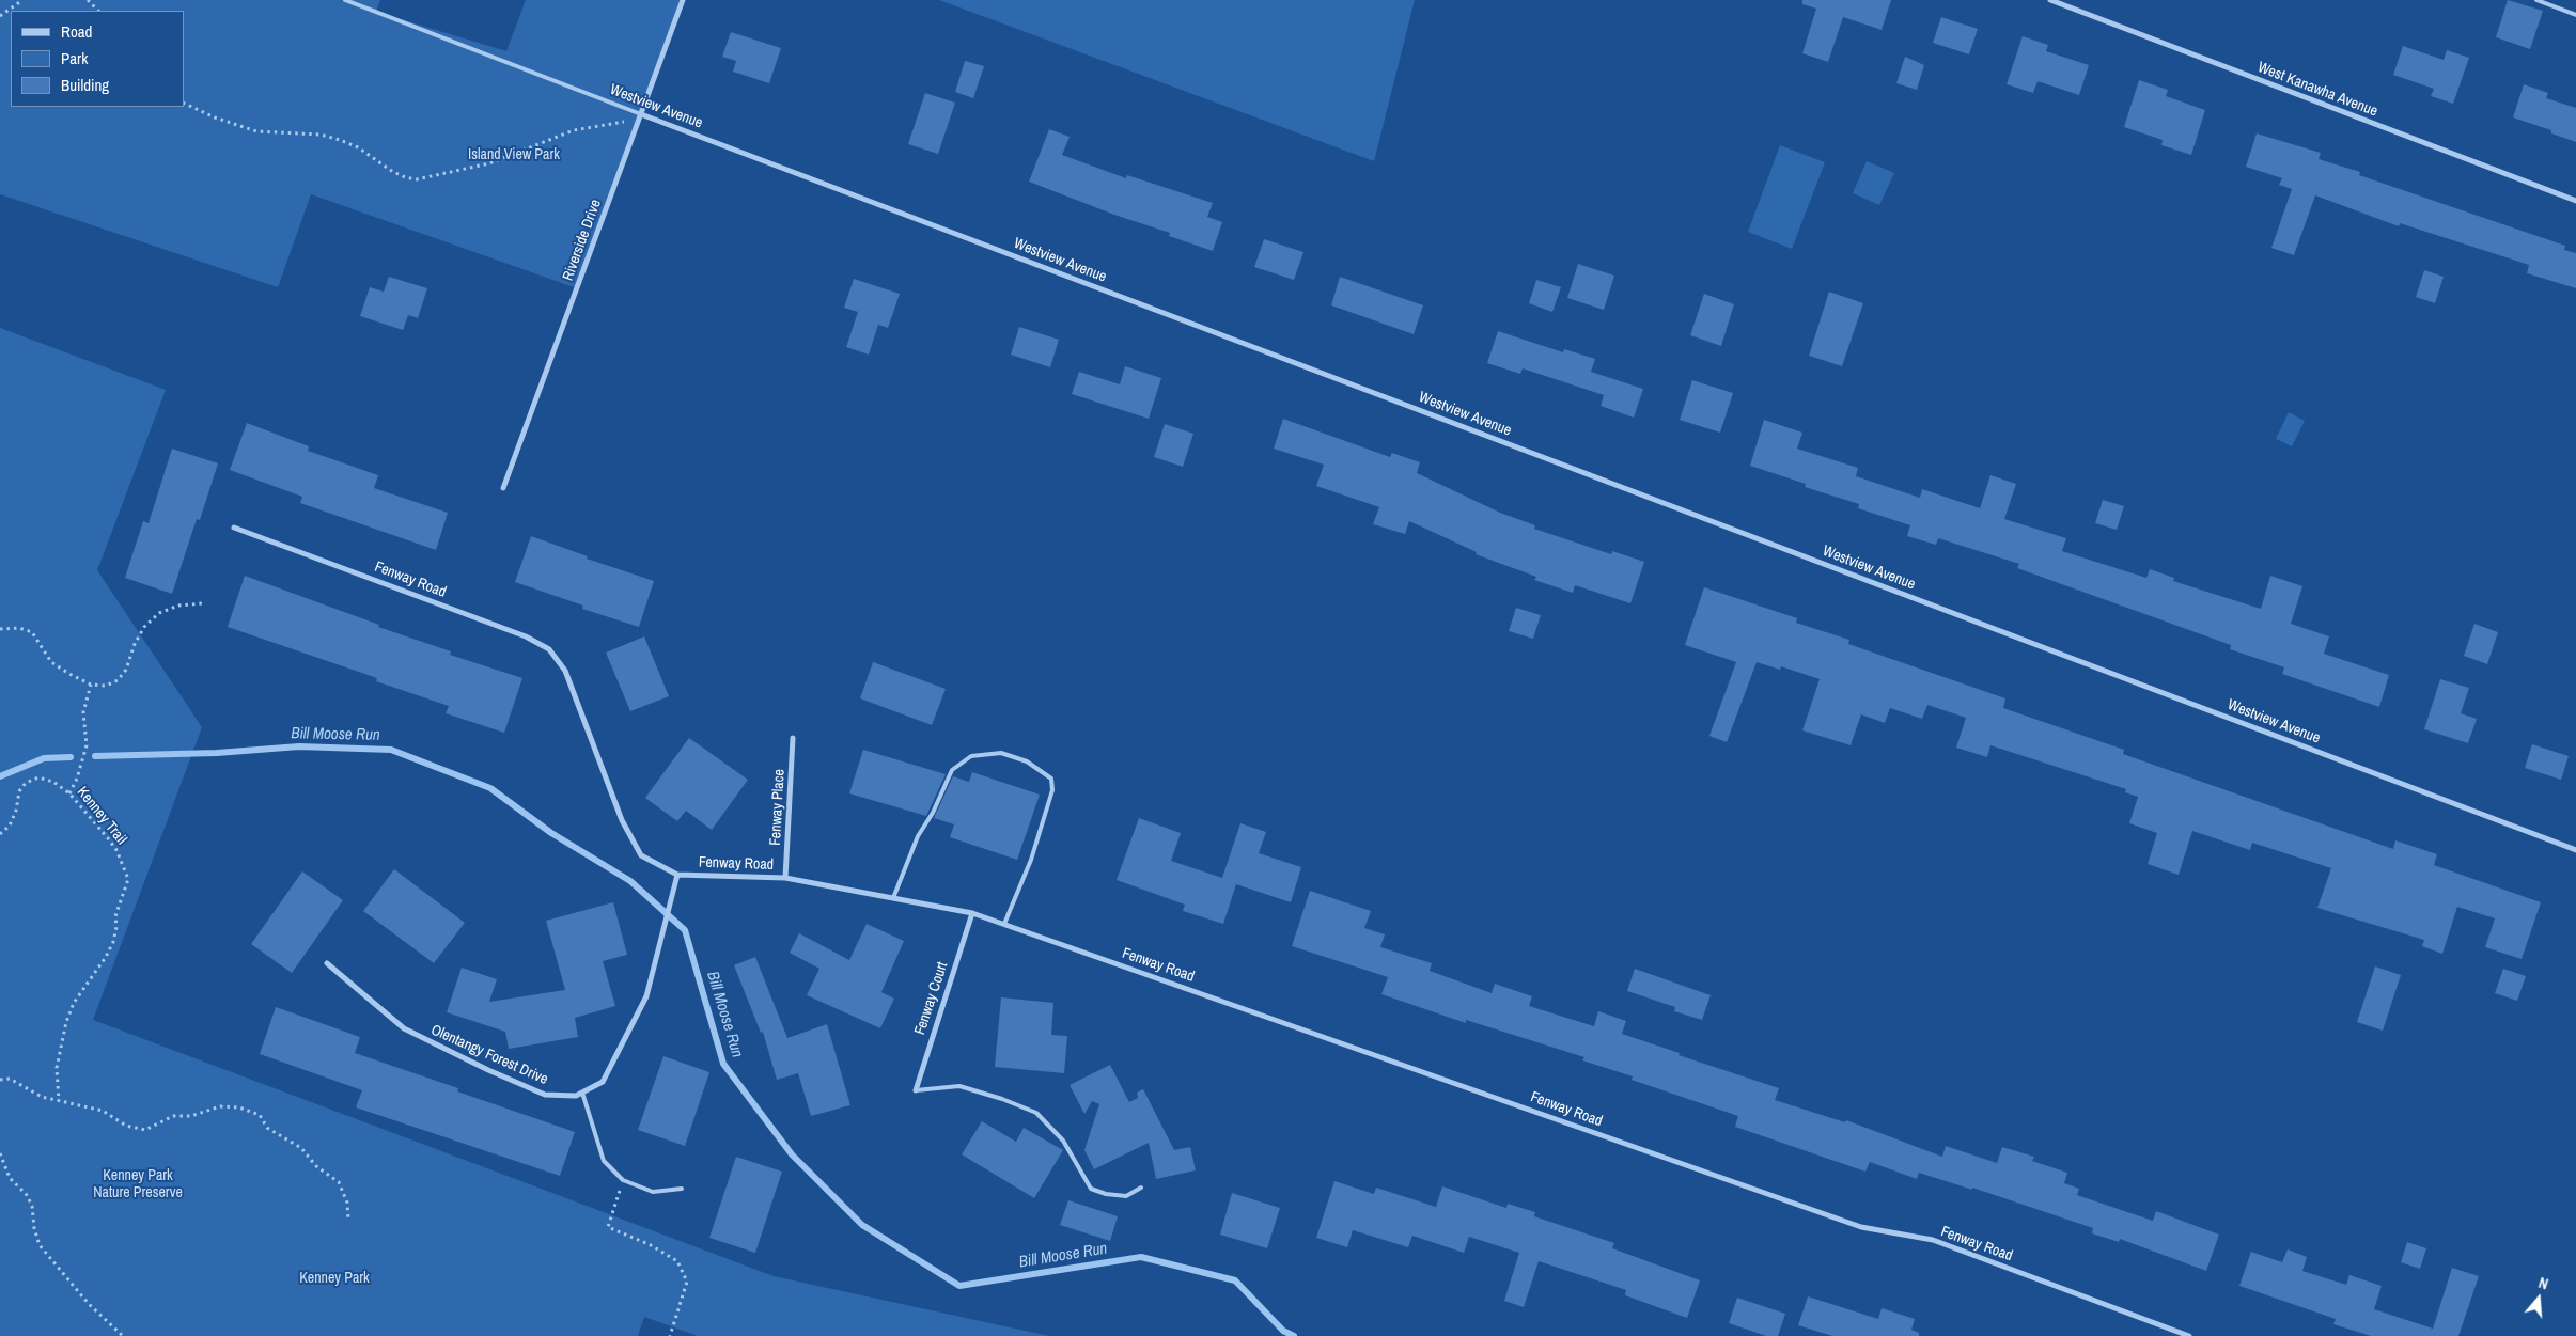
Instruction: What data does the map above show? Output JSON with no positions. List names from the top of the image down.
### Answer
{
  "streets": {
    "street": [
      "West Kanawha Avenue",
      "Westview Avenue",
      "Riverside Drive",
      "Fenway Road",
      "Fenway Place",
      "Fenway Court",
      "Olentangy Forest Drive"
    ],
    "path": ["Kenney Trail"]
  },
  "crossings": [
    ["Westview Avenue", "Riverside Drive"],
    ["Fenway Road", "Fenway Place"],
    ["Fenway Road", "Fenway Court"],
    ["Fenway Road", "Olentangy Forest Drive"]
  ],
  "water": ["Bill Moose Run"],
  "parks": ["Island View Park", "Kenney Park Nature Preserve", "Kenney Park"],
  "legend": ["Road", "Park", "Building"],
  "north": "top"
}
